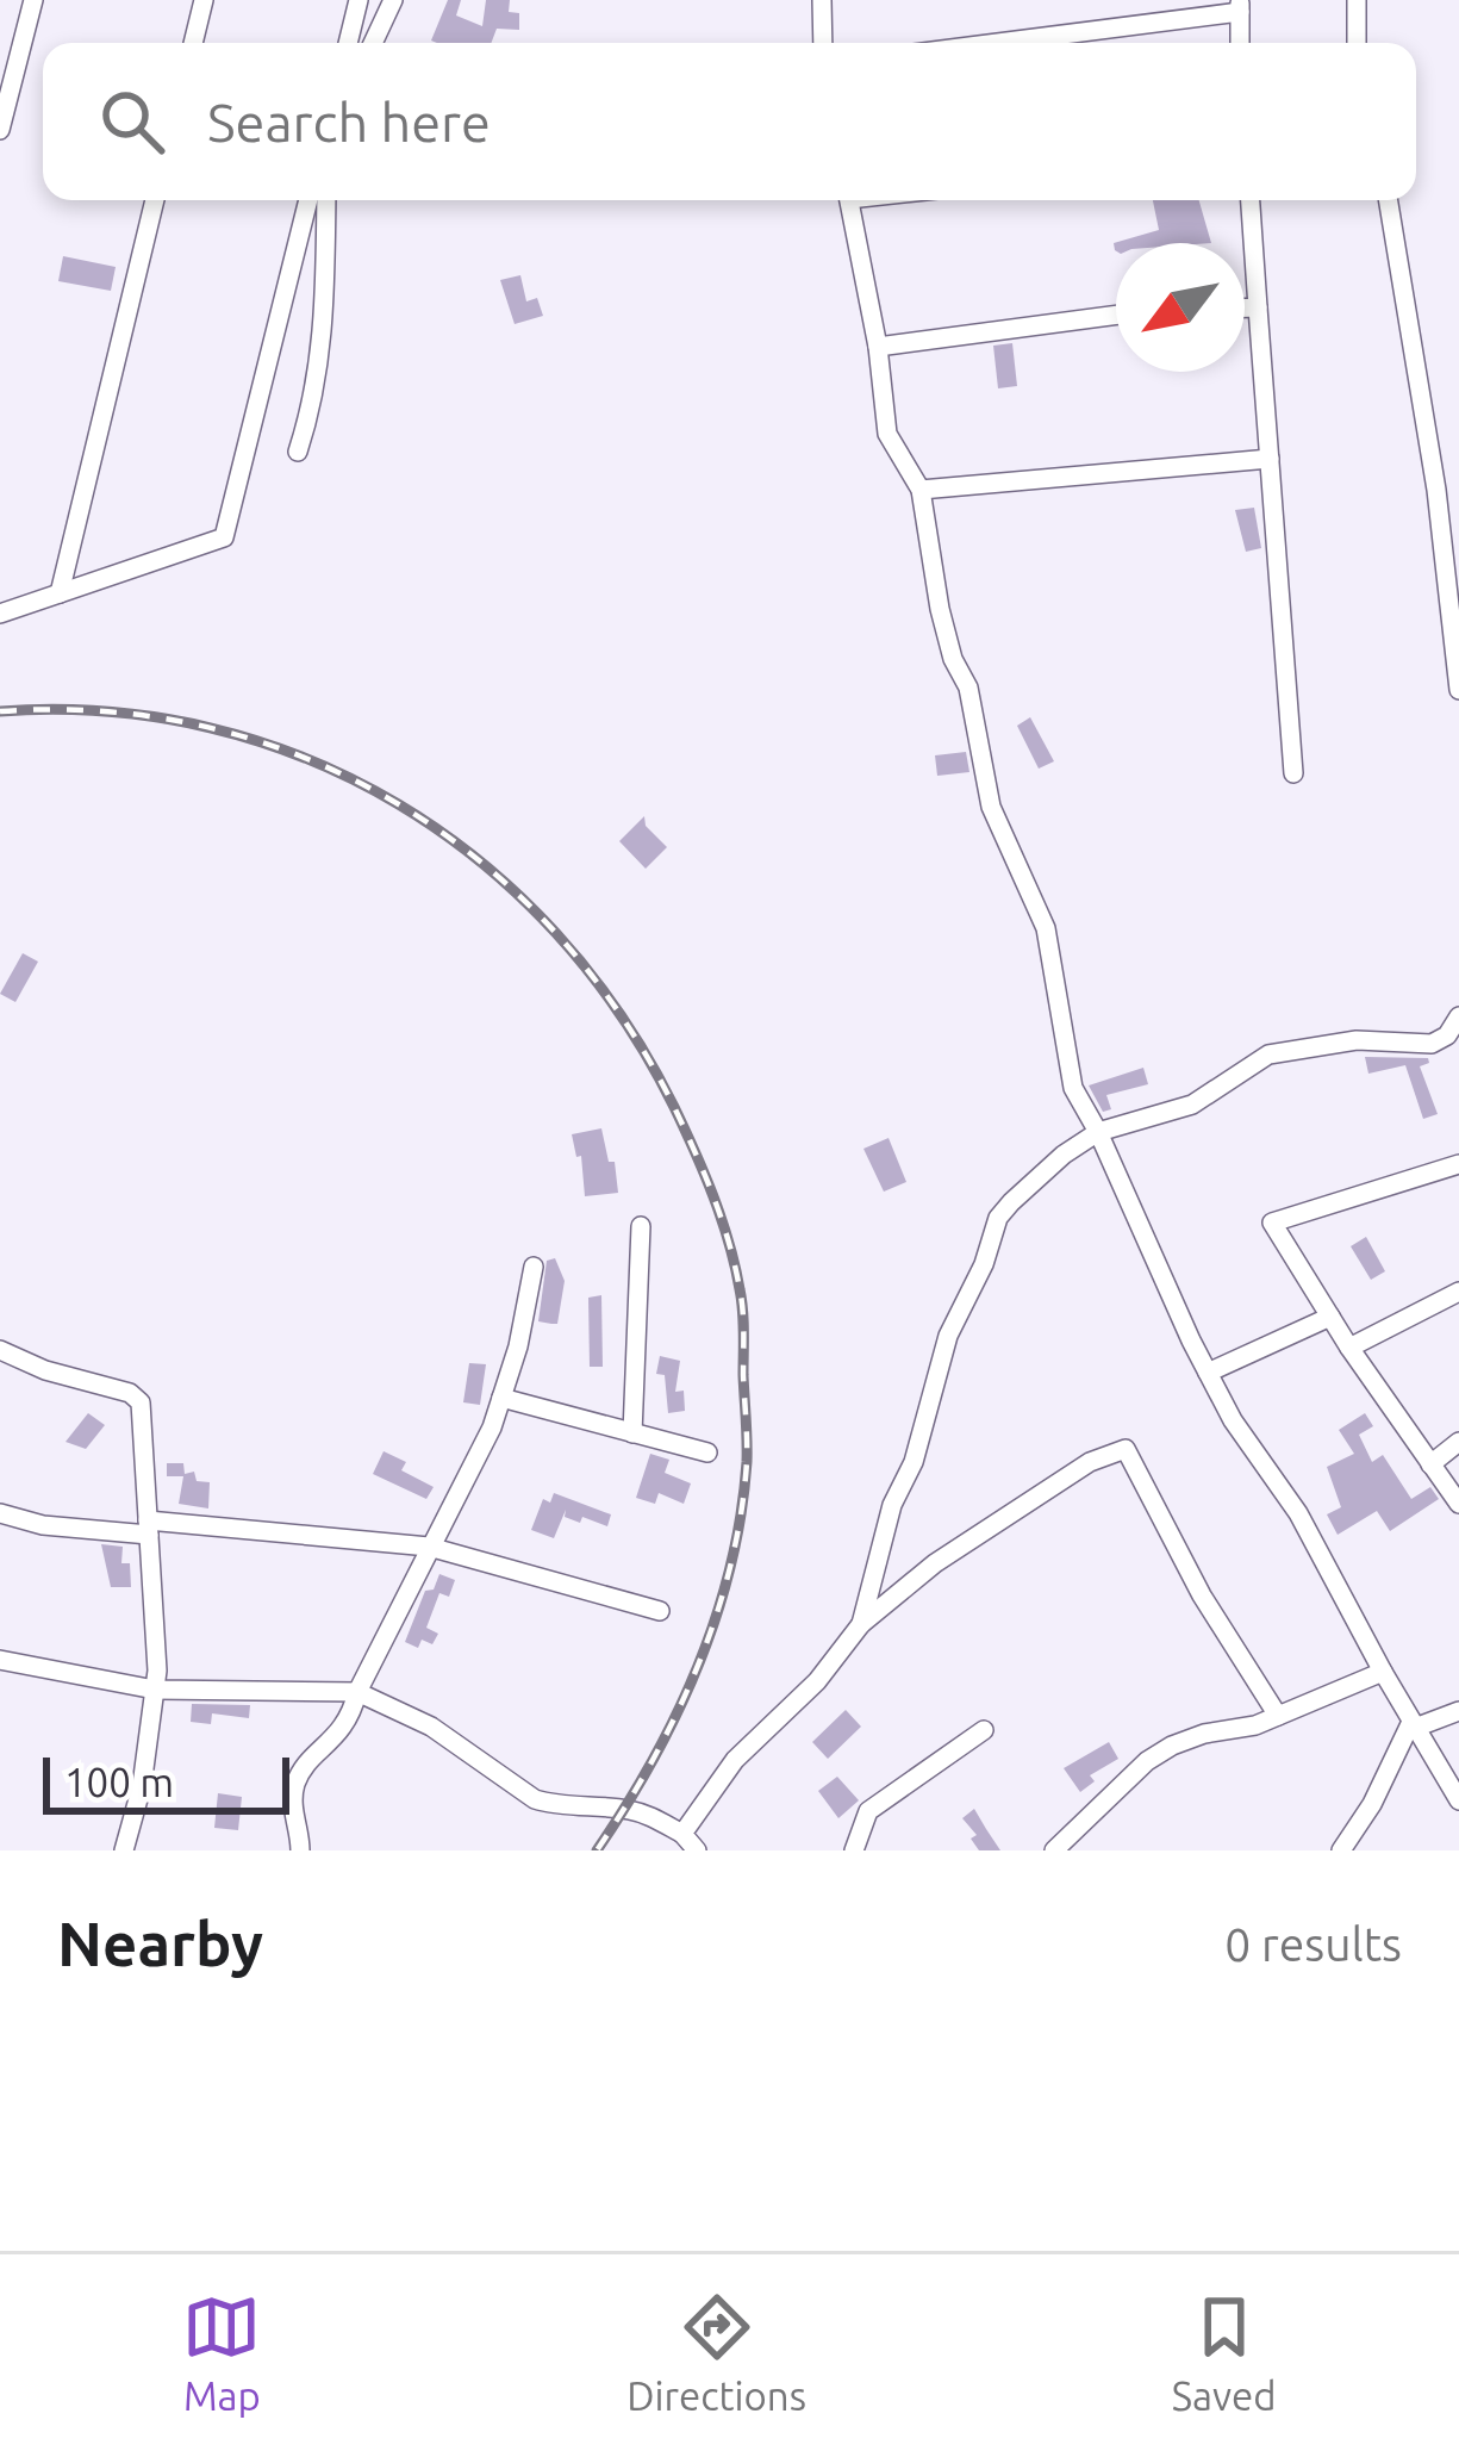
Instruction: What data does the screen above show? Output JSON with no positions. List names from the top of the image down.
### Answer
{
  "scale_bar": "100 m",
  "north": "bottom left",
  "page": {
    "search": "Search here",
    "scale": "100 m",
    "heading": ["Nearby", "0 results"],
    "nav": ["Map", "Directions", "Saved"]
  }
}
